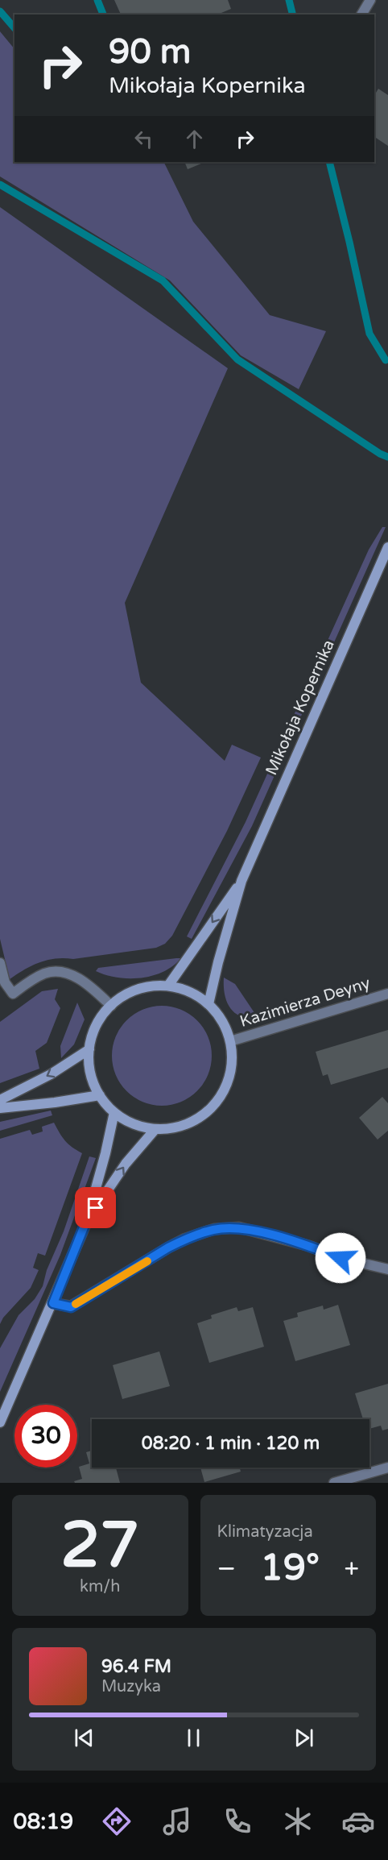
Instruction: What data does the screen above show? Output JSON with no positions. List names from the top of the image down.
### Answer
{
  "streets": {
    "main road": ["Mikołaja Kopernika"],
    "street": ["Kazimierza Deyny"]
  },
  "crossings": [
    ["Mikołaja Kopernika", "Kazimierza Deyny"]
  ],
  "page": {
    "turn": ["90 m", "Mikołaja Kopernika"],
    "limit": "30",
    "trip": "08:20 · 1 min · 120 m",
    "tile": [
      ["27", "km/h"],
      "Klimatyzacja"
    ],
    "heat": ["−", "19°", "+"],
    "song": ["96.4 FM", "Muzyka"],
    "tabs": "08:19"
  }
}
